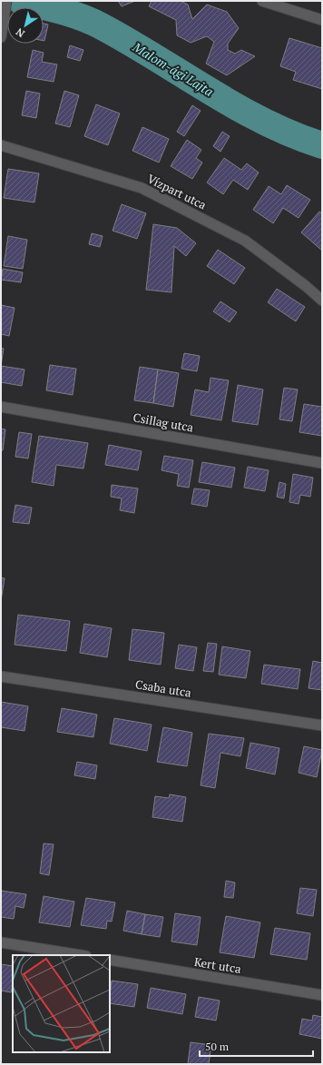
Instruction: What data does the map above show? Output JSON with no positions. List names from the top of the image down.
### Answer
{
  "streets": {
    "street": [
      "Vízpart utca",
      "Csillag utca",
      "Csaba utca",
      "Kert utca"
    ]
  },
  "water": ["Malom-ági Lajta"],
  "scale_bar": "50 m",
  "north": "bottom left"
}
